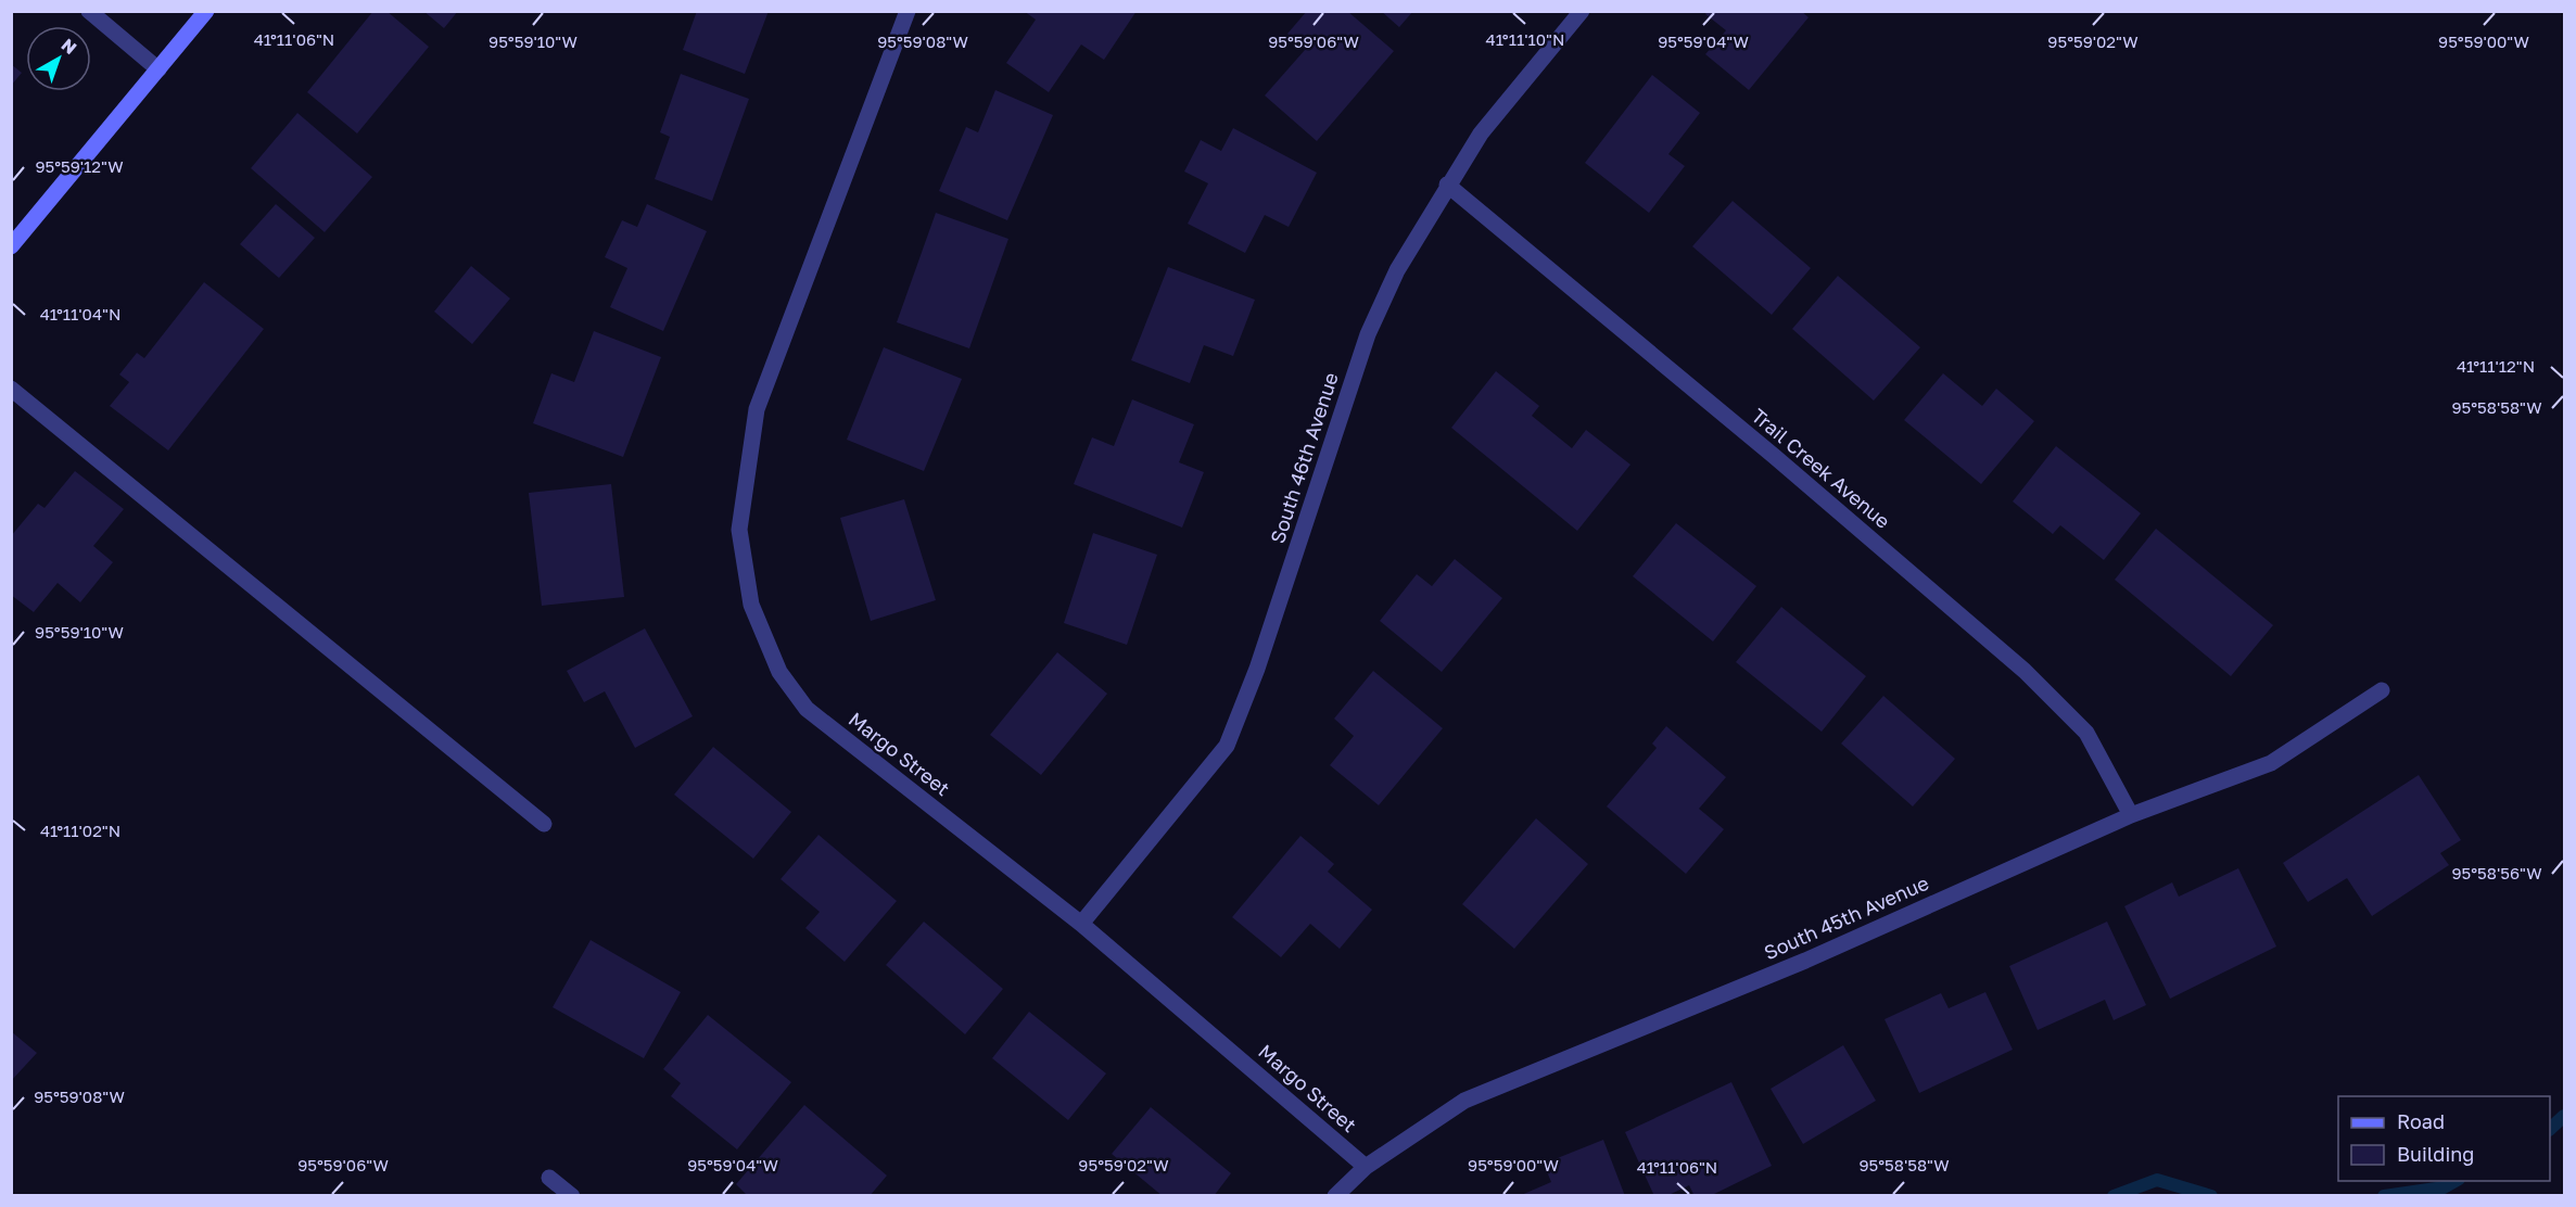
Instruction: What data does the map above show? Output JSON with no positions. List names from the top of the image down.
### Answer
{
  "streets": {
    "street": [
      "South 46th Avenue",
      "Trail Creek Avenue",
      "Margo Street",
      "South 45th Avenue"
    ]
  },
  "crossings": [
    ["South 46th Avenue", "Trail Creek Avenue"],
    ["South 46th Avenue", "Margo Street"],
    ["Trail Creek Avenue", "South 45th Avenue"],
    ["Margo Street", "South 45th Avenue"]
  ],
  "legend": ["Road", "Building"],
  "north": "top right",
  "coordinates": [
    "41°11'06\"N",
    "41°11'10\"N",
    "95°59'10\"W",
    "95°59'08\"W",
    "95°59'06\"W",
    "95°59'04\"W",
    "95°59'02\"W",
    "95°59'00\"W",
    "95°59'12\"W",
    "41°11'04\"N",
    "41°11'12\"N",
    "95°58'58\"W",
    "41°11'02\"N",
    "95°58'56\"W"
  ]
}
